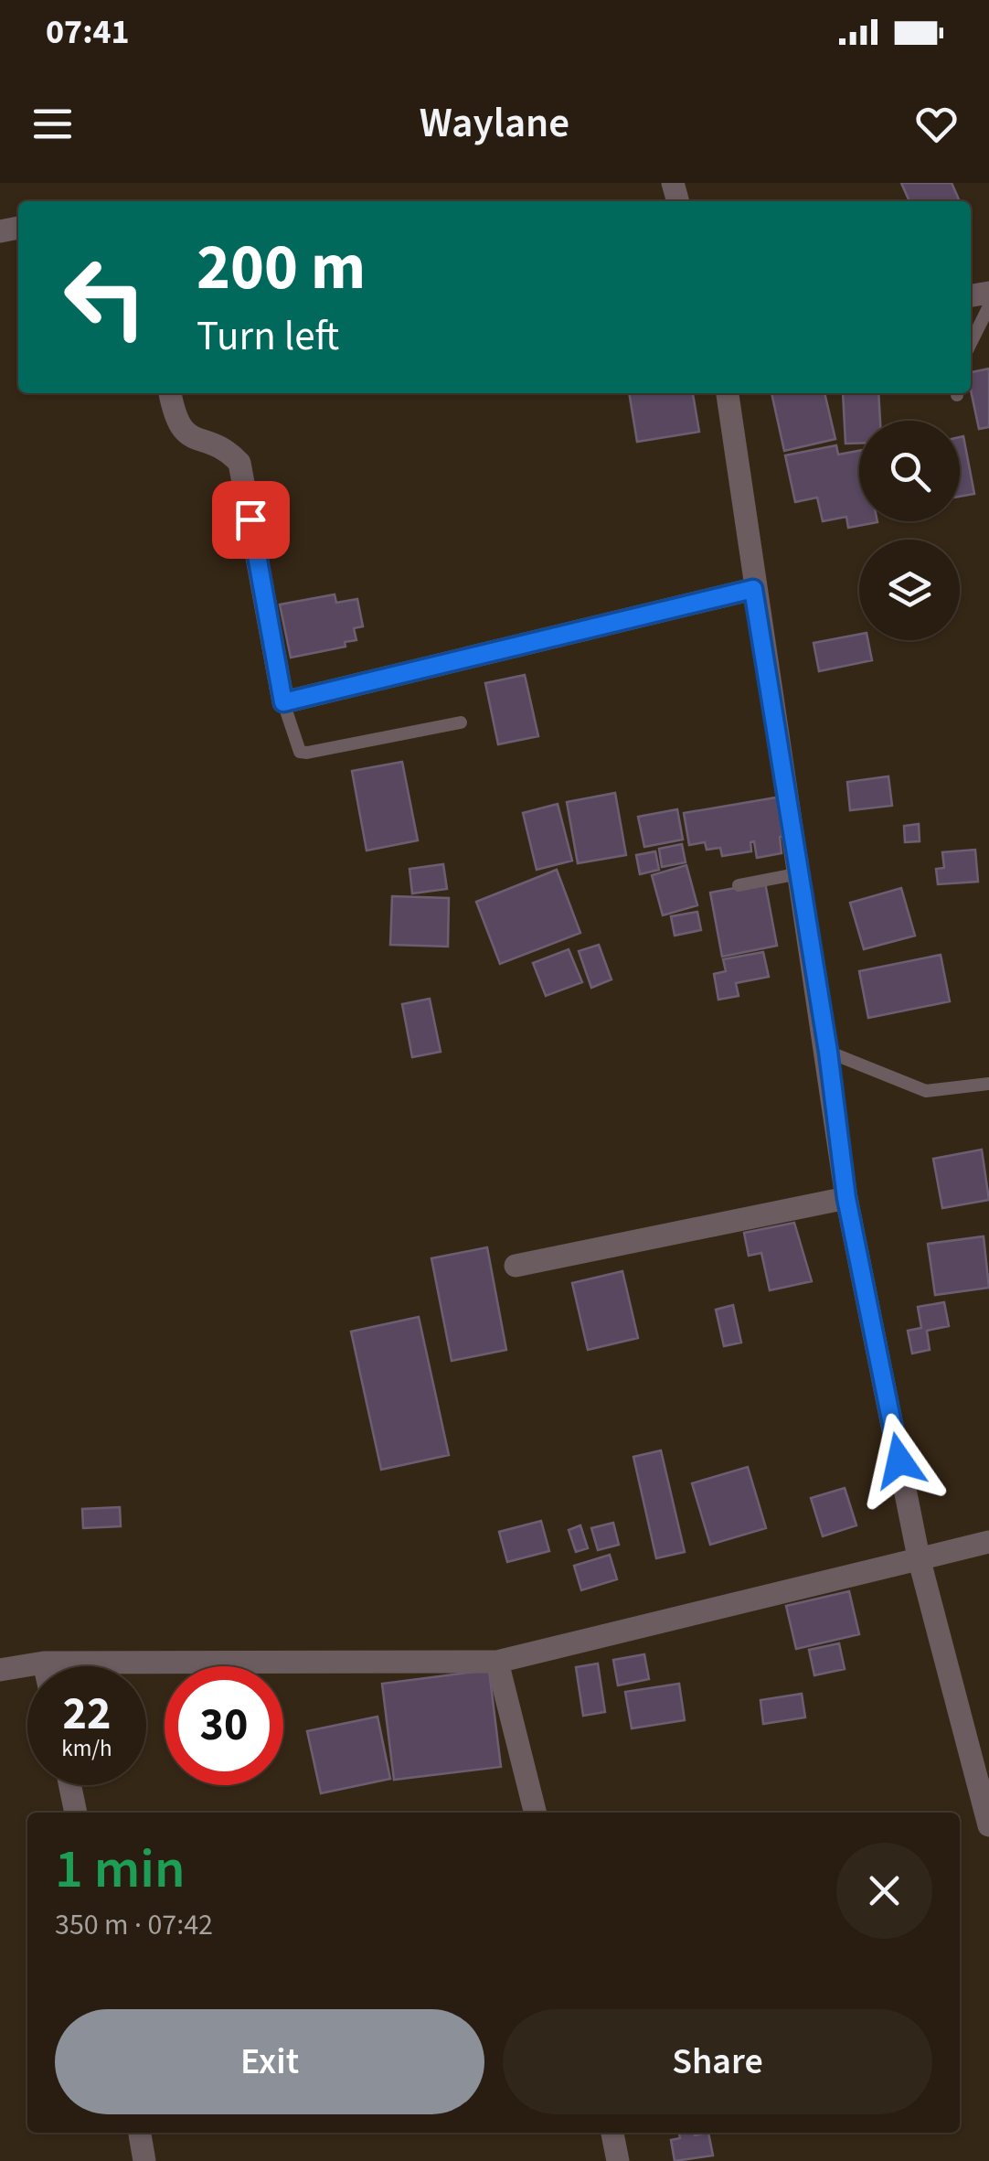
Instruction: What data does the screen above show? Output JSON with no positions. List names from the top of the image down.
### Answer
{
  "page": {
    "status": "07:41",
    "header": "Waylane",
    "turn": ["200 m", "Turn left"],
    "speed": "22 km/h",
    "limit": "30",
    "heading": ["1 min", "350 m · 07:42"],
    "buttons": ["Exit", "Share"]
  }
}
